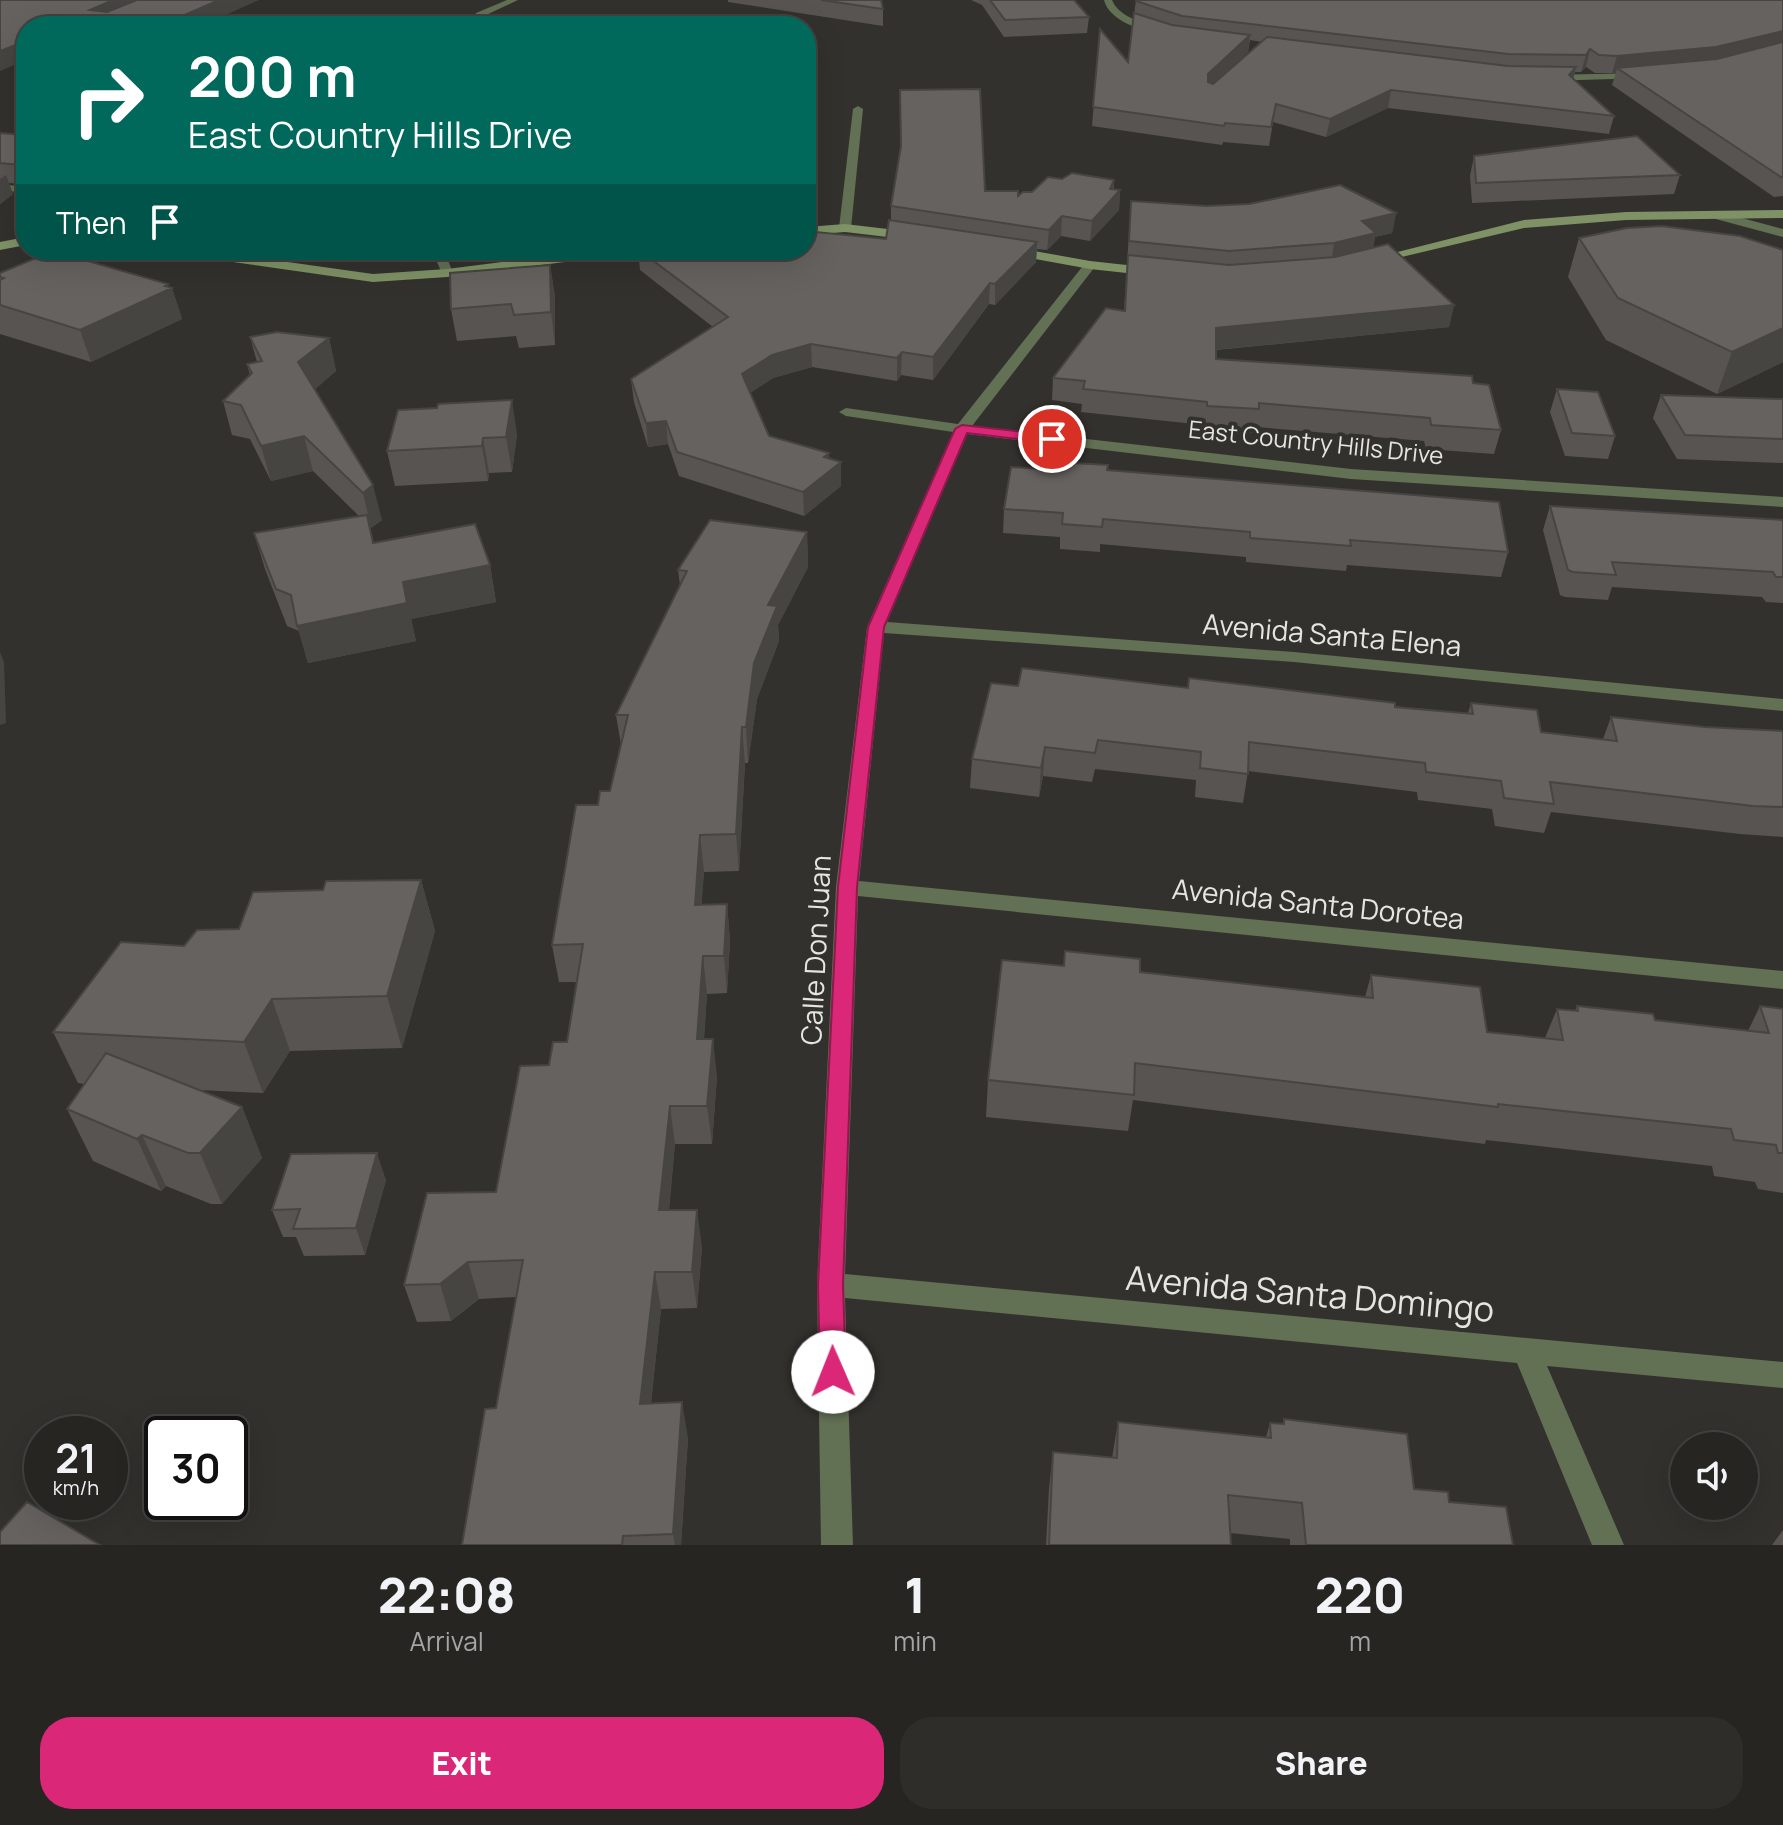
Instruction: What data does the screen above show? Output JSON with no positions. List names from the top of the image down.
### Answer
{
  "streets": {
    "street": [
      "East Country Hills Drive",
      "Avenida Santa Elena",
      "Avenida Santa Dorotea",
      "Calle Don Juan",
      "Avenida Santa Domingo"
    ]
  },
  "crossings": [
    ["East Country Hills Drive", "Calle Don Juan"],
    ["Avenida Santa Elena", "Calle Don Juan"],
    ["Avenida Santa Dorotea", "Calle Don Juan"],
    ["Calle Don Juan", "Avenida Santa Domingo"]
  ],
  "page": {
    "turn": ["200 m", "East Country Hills Drive"],
    "then": "Then",
    "speed": "21 km/h",
    "limit": "30",
    "eta": [
      "22:08",
      "Arrival",
      "1",
      "min",
      "220",
      "m"
    ],
    "buttons": ["Exit", "Share"]
  }
}
